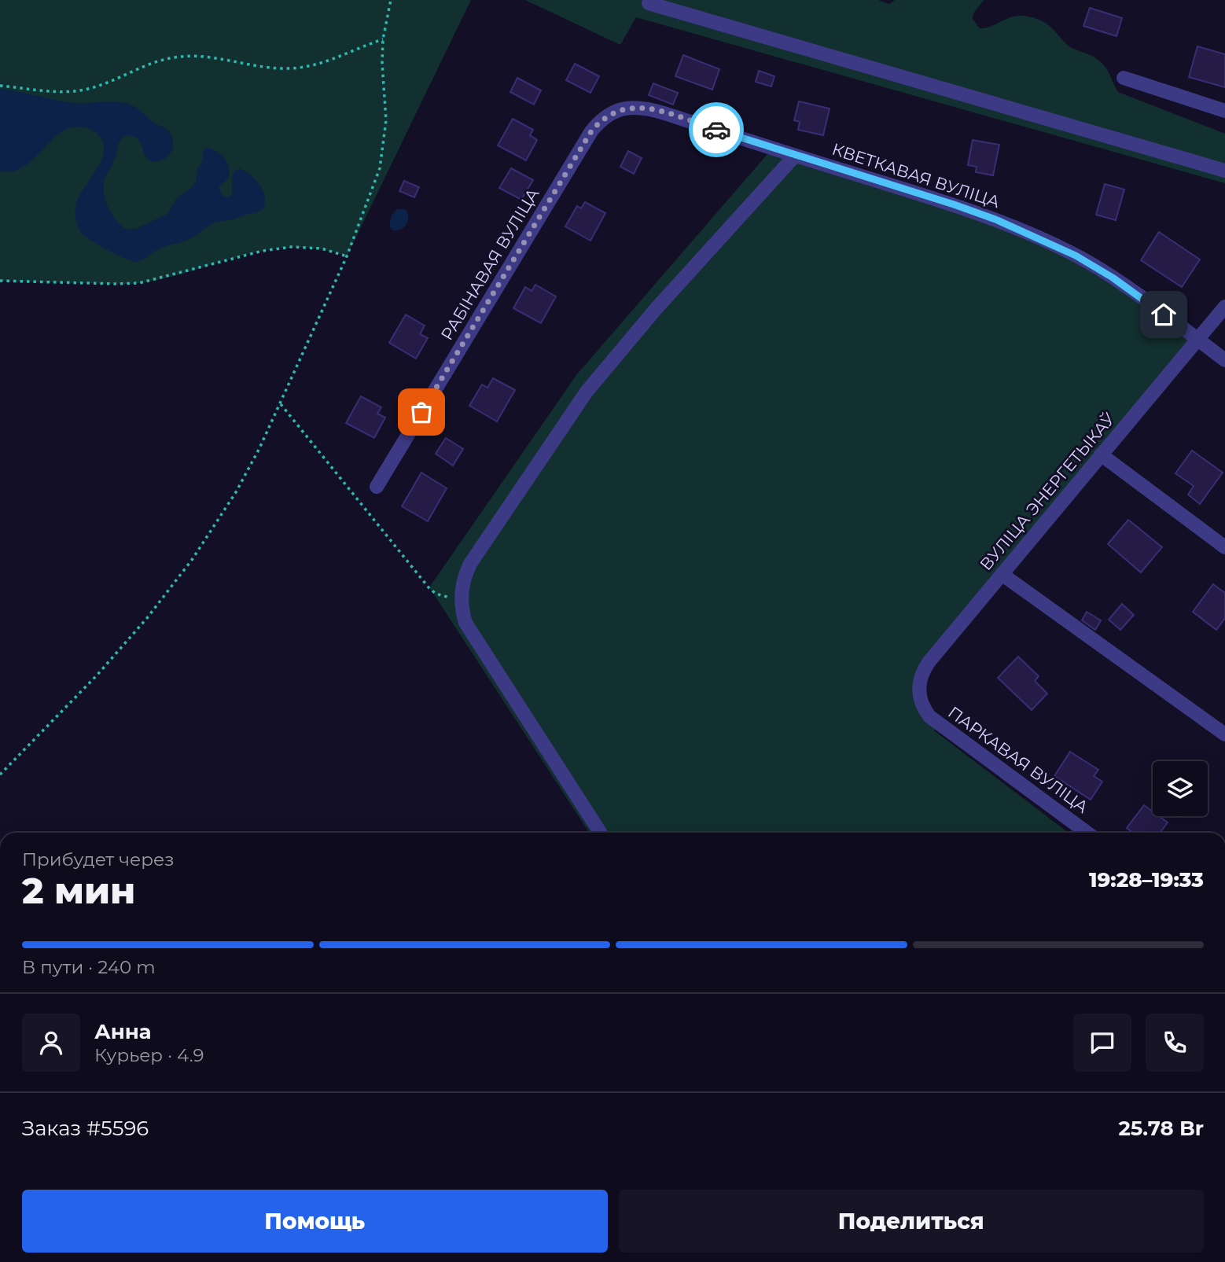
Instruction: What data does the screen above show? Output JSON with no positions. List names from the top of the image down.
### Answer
{
  "streets": {
    "street": [
      "КВЕТКАВАЯ ВУЛІЦА",
      "РАБІНАВАЯ ВУЛІЦА",
      "ВУЛІЦА ЭНЕРГЕТЫКАЎ",
      "ПАРКАВАЯ ВУЛІЦА"
    ]
  },
  "crossings": [
    ["КВЕТКАВАЯ ВУЛІЦА", "РАБІНАВАЯ ВУЛІЦА"],
    ["КВЕТКАВАЯ ВУЛІЦА", "ВУЛІЦА ЭНЕРГЕТЫКАЎ"],
    ["ВУЛІЦА ЭНЕРГЕТЫКАЎ", "ПАРКАВАЯ ВУЛІЦА"]
  ],
  "page": {
    "heading": ["2 мин", "Прибудет через", "19:28–19:33"],
    "panel": [
      "Анна",
      "Курьер · 4.9",
      "Заказ #5596",
      "25.78 Br"
    ],
    "bar": "В пути · 240 m",
    "buttons": ["Помощь", "Поделиться"]
  }
}
